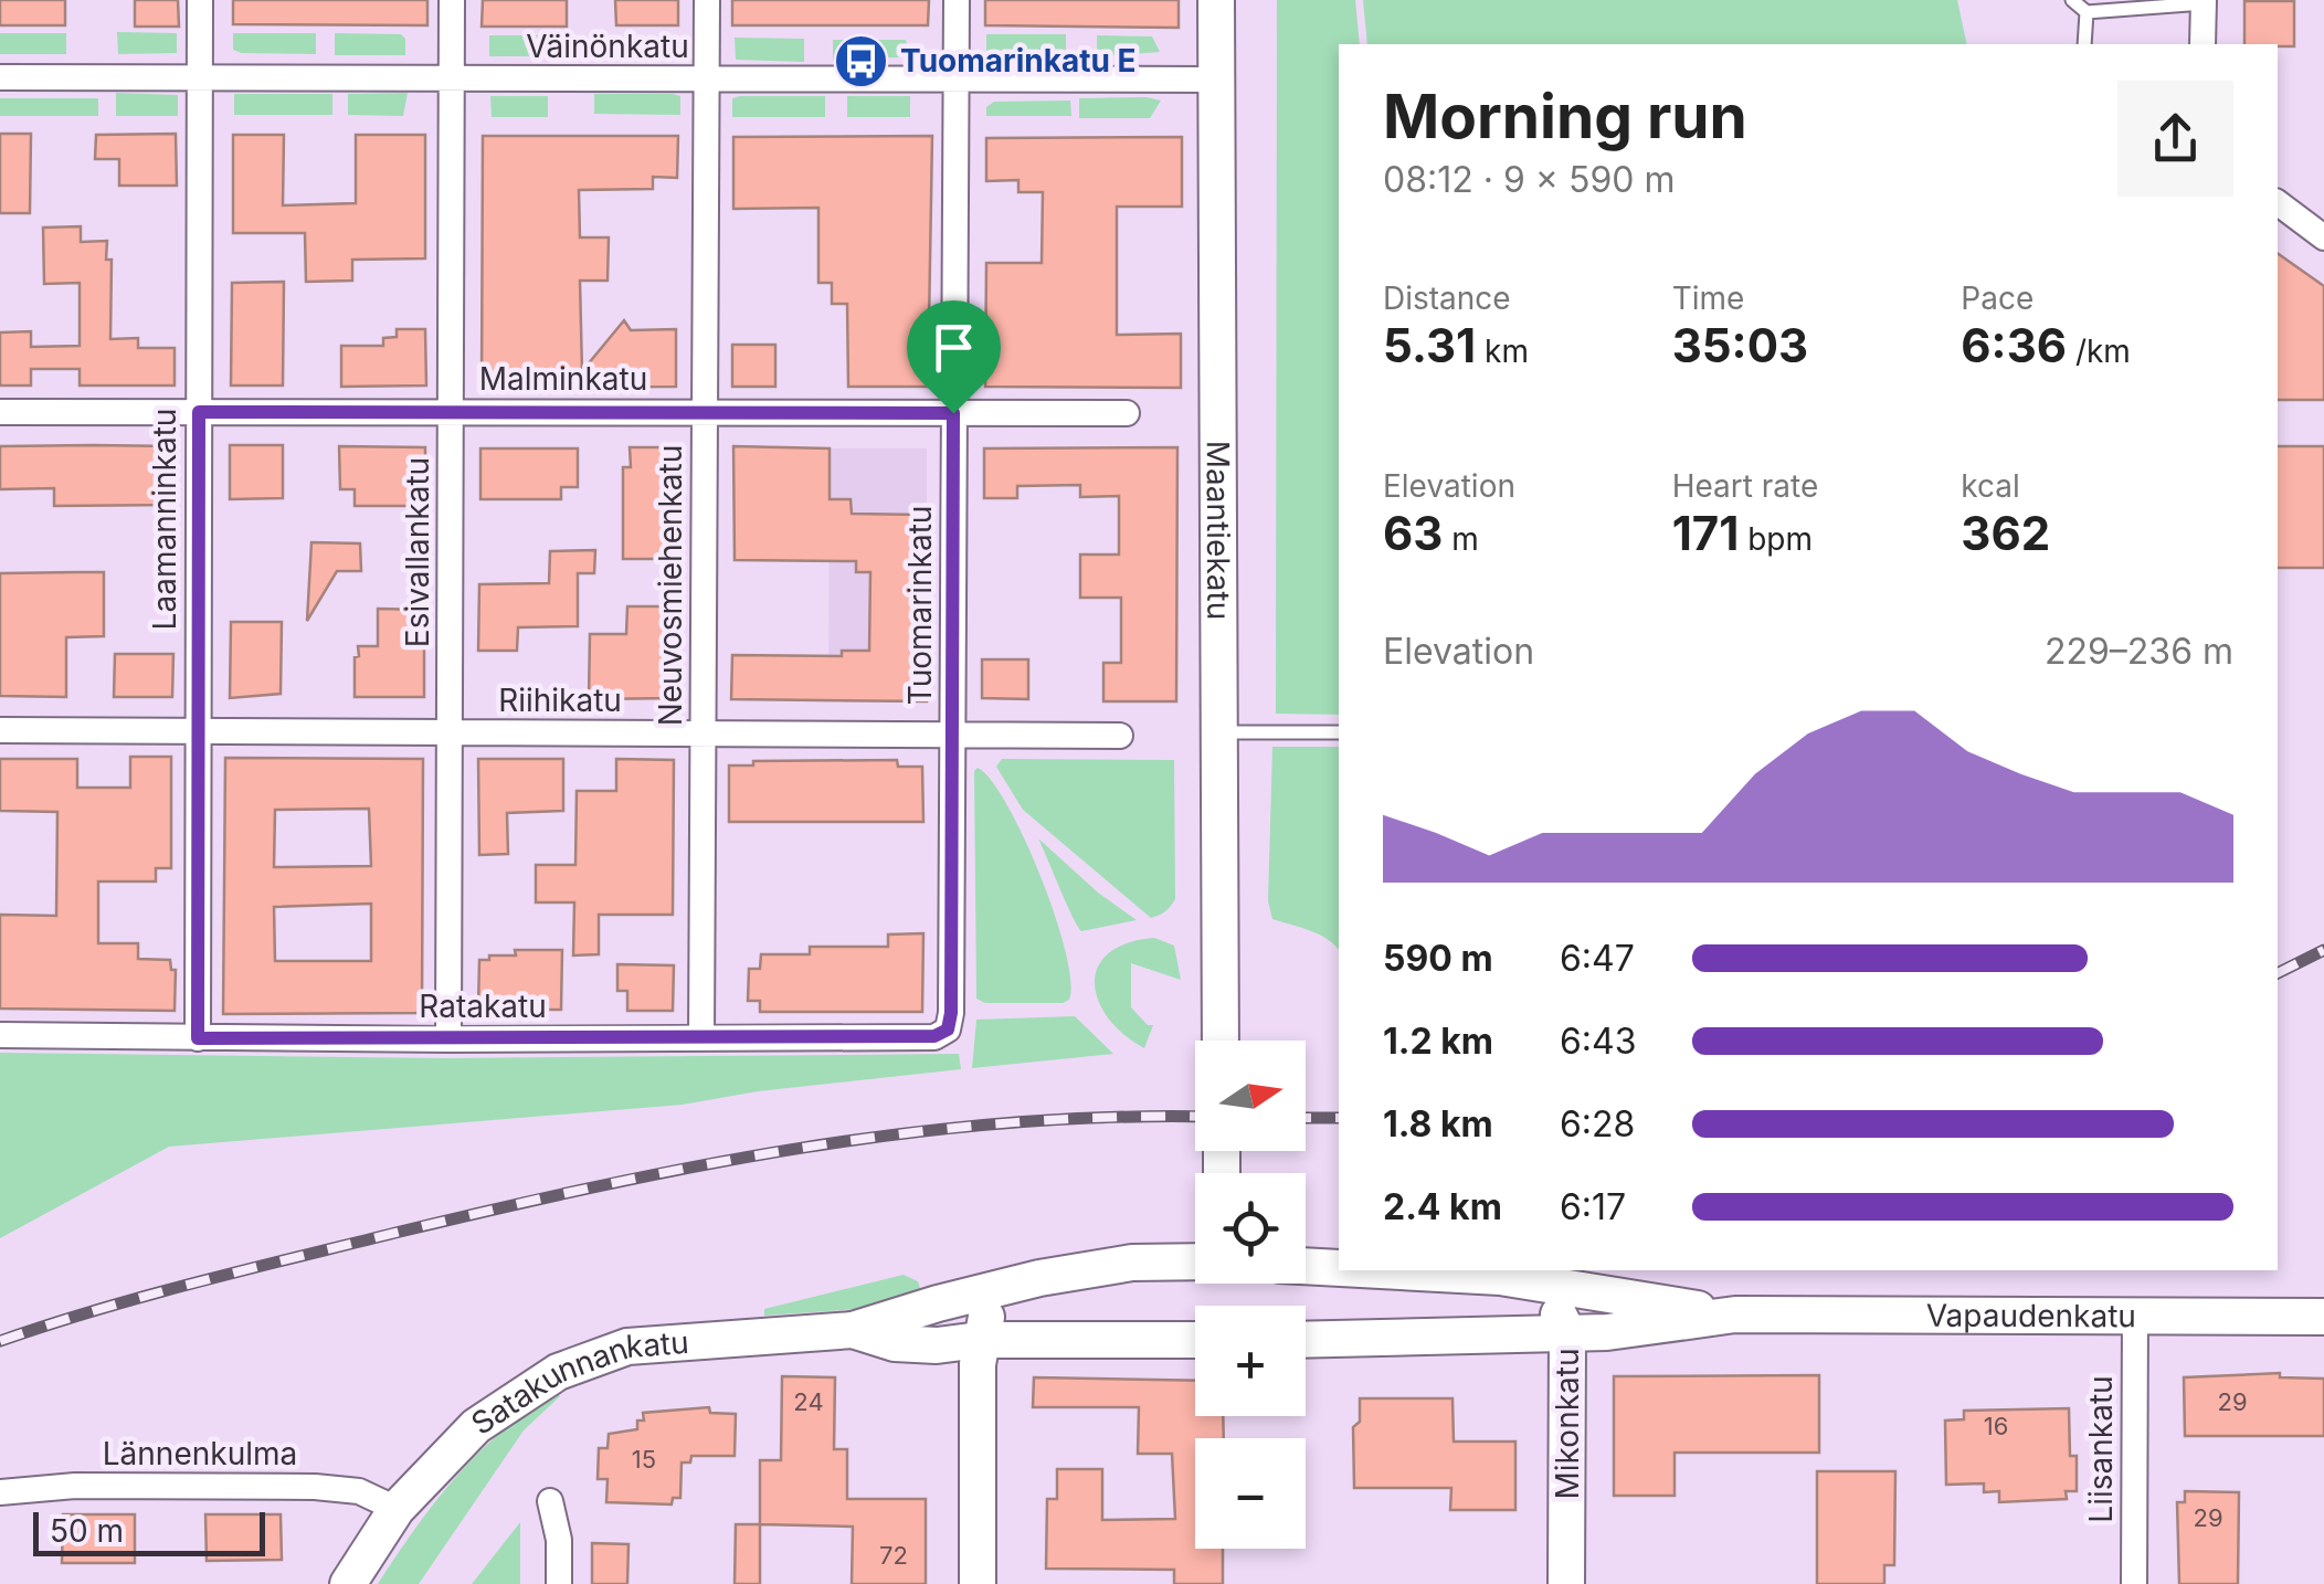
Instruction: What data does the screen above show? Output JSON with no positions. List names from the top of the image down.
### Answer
{
  "streets": {
    "street": [
      "Väinönkatu",
      "Malminkatu",
      "Laamanninkatu",
      "Maantiekatu",
      "Esivallankatu",
      "Neuvosmiehenkatu",
      "Tuomarinkatu",
      "Riihikatu",
      "Ratakatu",
      "Vapaudenkatu",
      "Satakunnankatu",
      "Mikonkatu",
      "Liisankatu",
      "Lännenkulma"
    ]
  },
  "crossings": [
    ["Väinönkatu", "Laamanninkatu"],
    ["Väinönkatu", "Maantiekatu"],
    ["Väinönkatu", "Esivallankatu"],
    ["Väinönkatu", "Neuvosmiehenkatu"],
    ["Väinönkatu", "Tuomarinkatu"],
    ["Malminkatu", "Laamanninkatu"],
    ["Malminkatu", "Esivallankatu"],
    ["Malminkatu", "Neuvosmiehenkatu"],
    ["Malminkatu", "Tuomarinkatu"],
    ["Laamanninkatu", "Riihikatu"],
    ["Laamanninkatu", "Ratakatu"],
    ["Esivallankatu", "Riihikatu"],
    ["Esivallankatu", "Ratakatu"],
    ["Neuvosmiehenkatu", "Riihikatu"],
    ["Neuvosmiehenkatu", "Ratakatu"],
    ["Tuomarinkatu", "Riihikatu"],
    ["Tuomarinkatu", "Ratakatu"],
    ["Vapaudenkatu", "Mikonkatu"],
    ["Vapaudenkatu", "Liisankatu"],
    ["Satakunnankatu", "Lännenkulma"]
  ],
  "places": {
    "bus stop": ["Tuomarinkatu E"]
  },
  "house_numbers": [
    "24",
    "29",
    "16",
    "15",
    "29",
    "72"
  ],
  "scale_bar": "50 m",
  "north": "right",
  "page": {
    "heading": ["Morning run", "08:12 · 9 × 590 m"],
    "stats": [
      ["Distance", "5.31 km"],
      ["Time", "35:03"],
      ["Pace", "6:36 /km"],
      ["Elevation", "63 m"],
      ["Heart rate", "171 bpm"],
      ["kcal", "362"]
    ],
    "chart": ["Elevation", "229–236 m"],
    "list": [
      {
        "name": "590 m",
        "note": "6:47"
      },
      {
        "name": "1.2 km",
        "note": "6:43"
      },
      {
        "name": "1.8 km",
        "note": "6:28"
      },
      {
        "name": "2.4 km",
        "note": "6:17"
      }
    ],
    "map_buttons": ["+", "−"],
    "scale": "50 m"
  }
}
